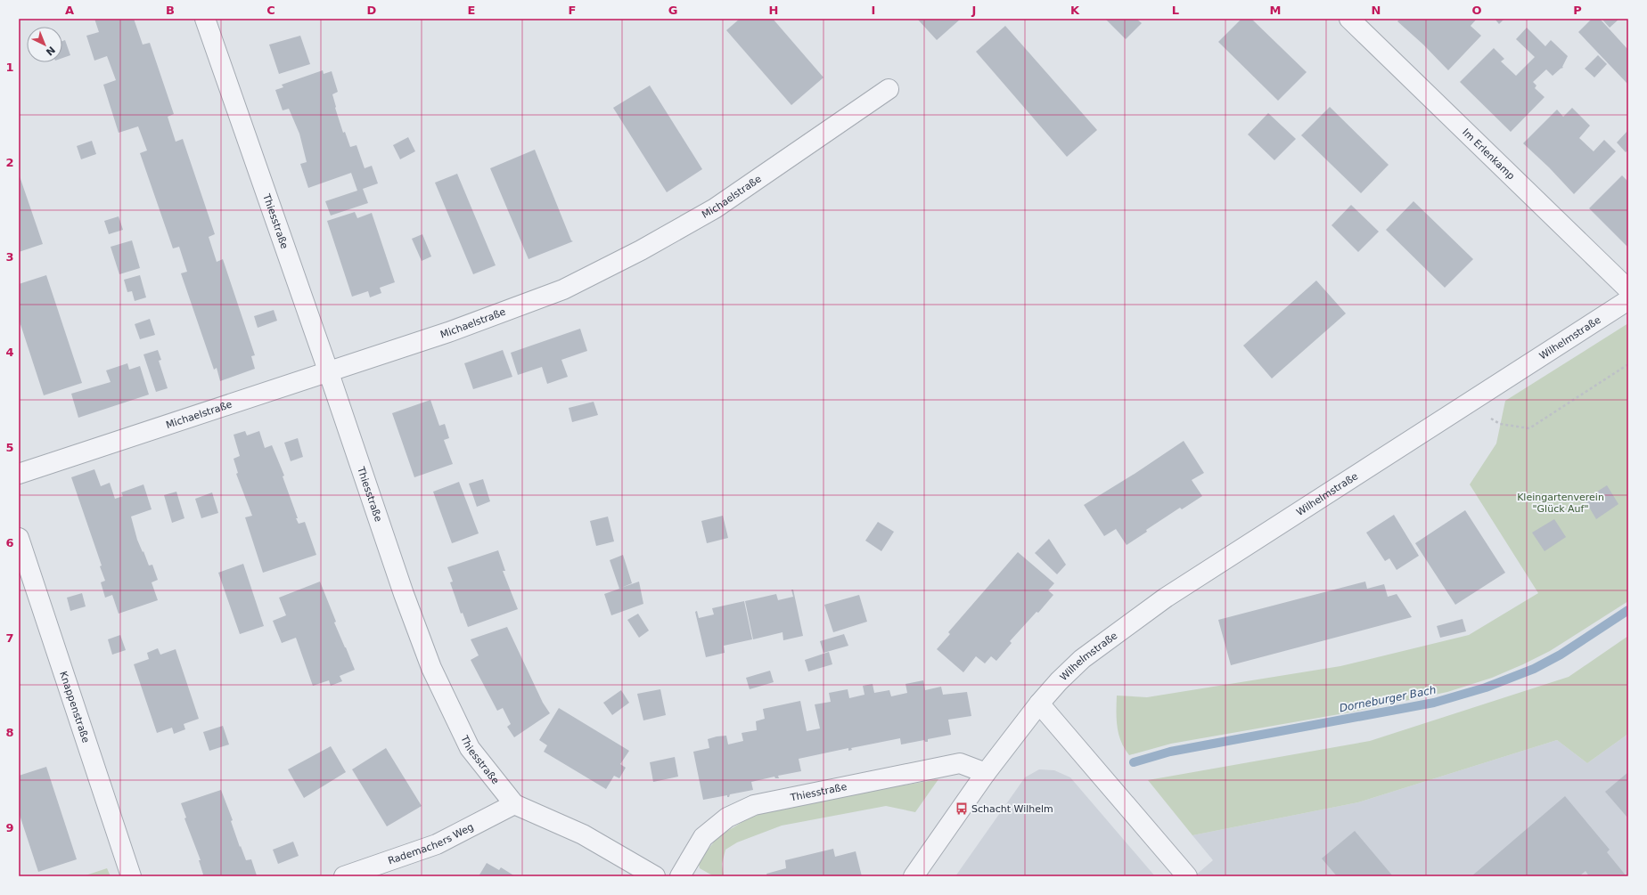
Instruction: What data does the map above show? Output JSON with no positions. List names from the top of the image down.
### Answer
{
  "streets": {
    "street": [
      "Im Erlenkamp",
      "Michaelstraße",
      "Thiesstraße",
      "Wilhelmstraße",
      "Knappenstraße",
      "Rademachers Weg"
    ]
  },
  "crossings": [
    ["Michaelstraße", "Thiesstraße"],
    ["Thiesstraße", "Wilhelmstraße"],
    ["Thiesstraße", "Rademachers Weg"]
  ],
  "water": ["Dorneburger Bach"],
  "parks": ["Kleingartenverein \"Glück Auf\""],
  "places": {
    "bus stop": ["Schacht Wilhelm"]
  },
  "north": "bottom right",
  "grid": {
    "columns": [
      "A",
      "B",
      "C",
      "D",
      "E",
      "F",
      "G",
      "H",
      "I",
      "J",
      "K",
      "L",
      "M",
      "N",
      "O",
      "P"
    ],
    "rows": [
      "1",
      "2",
      "3",
      "4",
      "5",
      "6",
      "7",
      "8",
      "9"
    ]
  }
}
